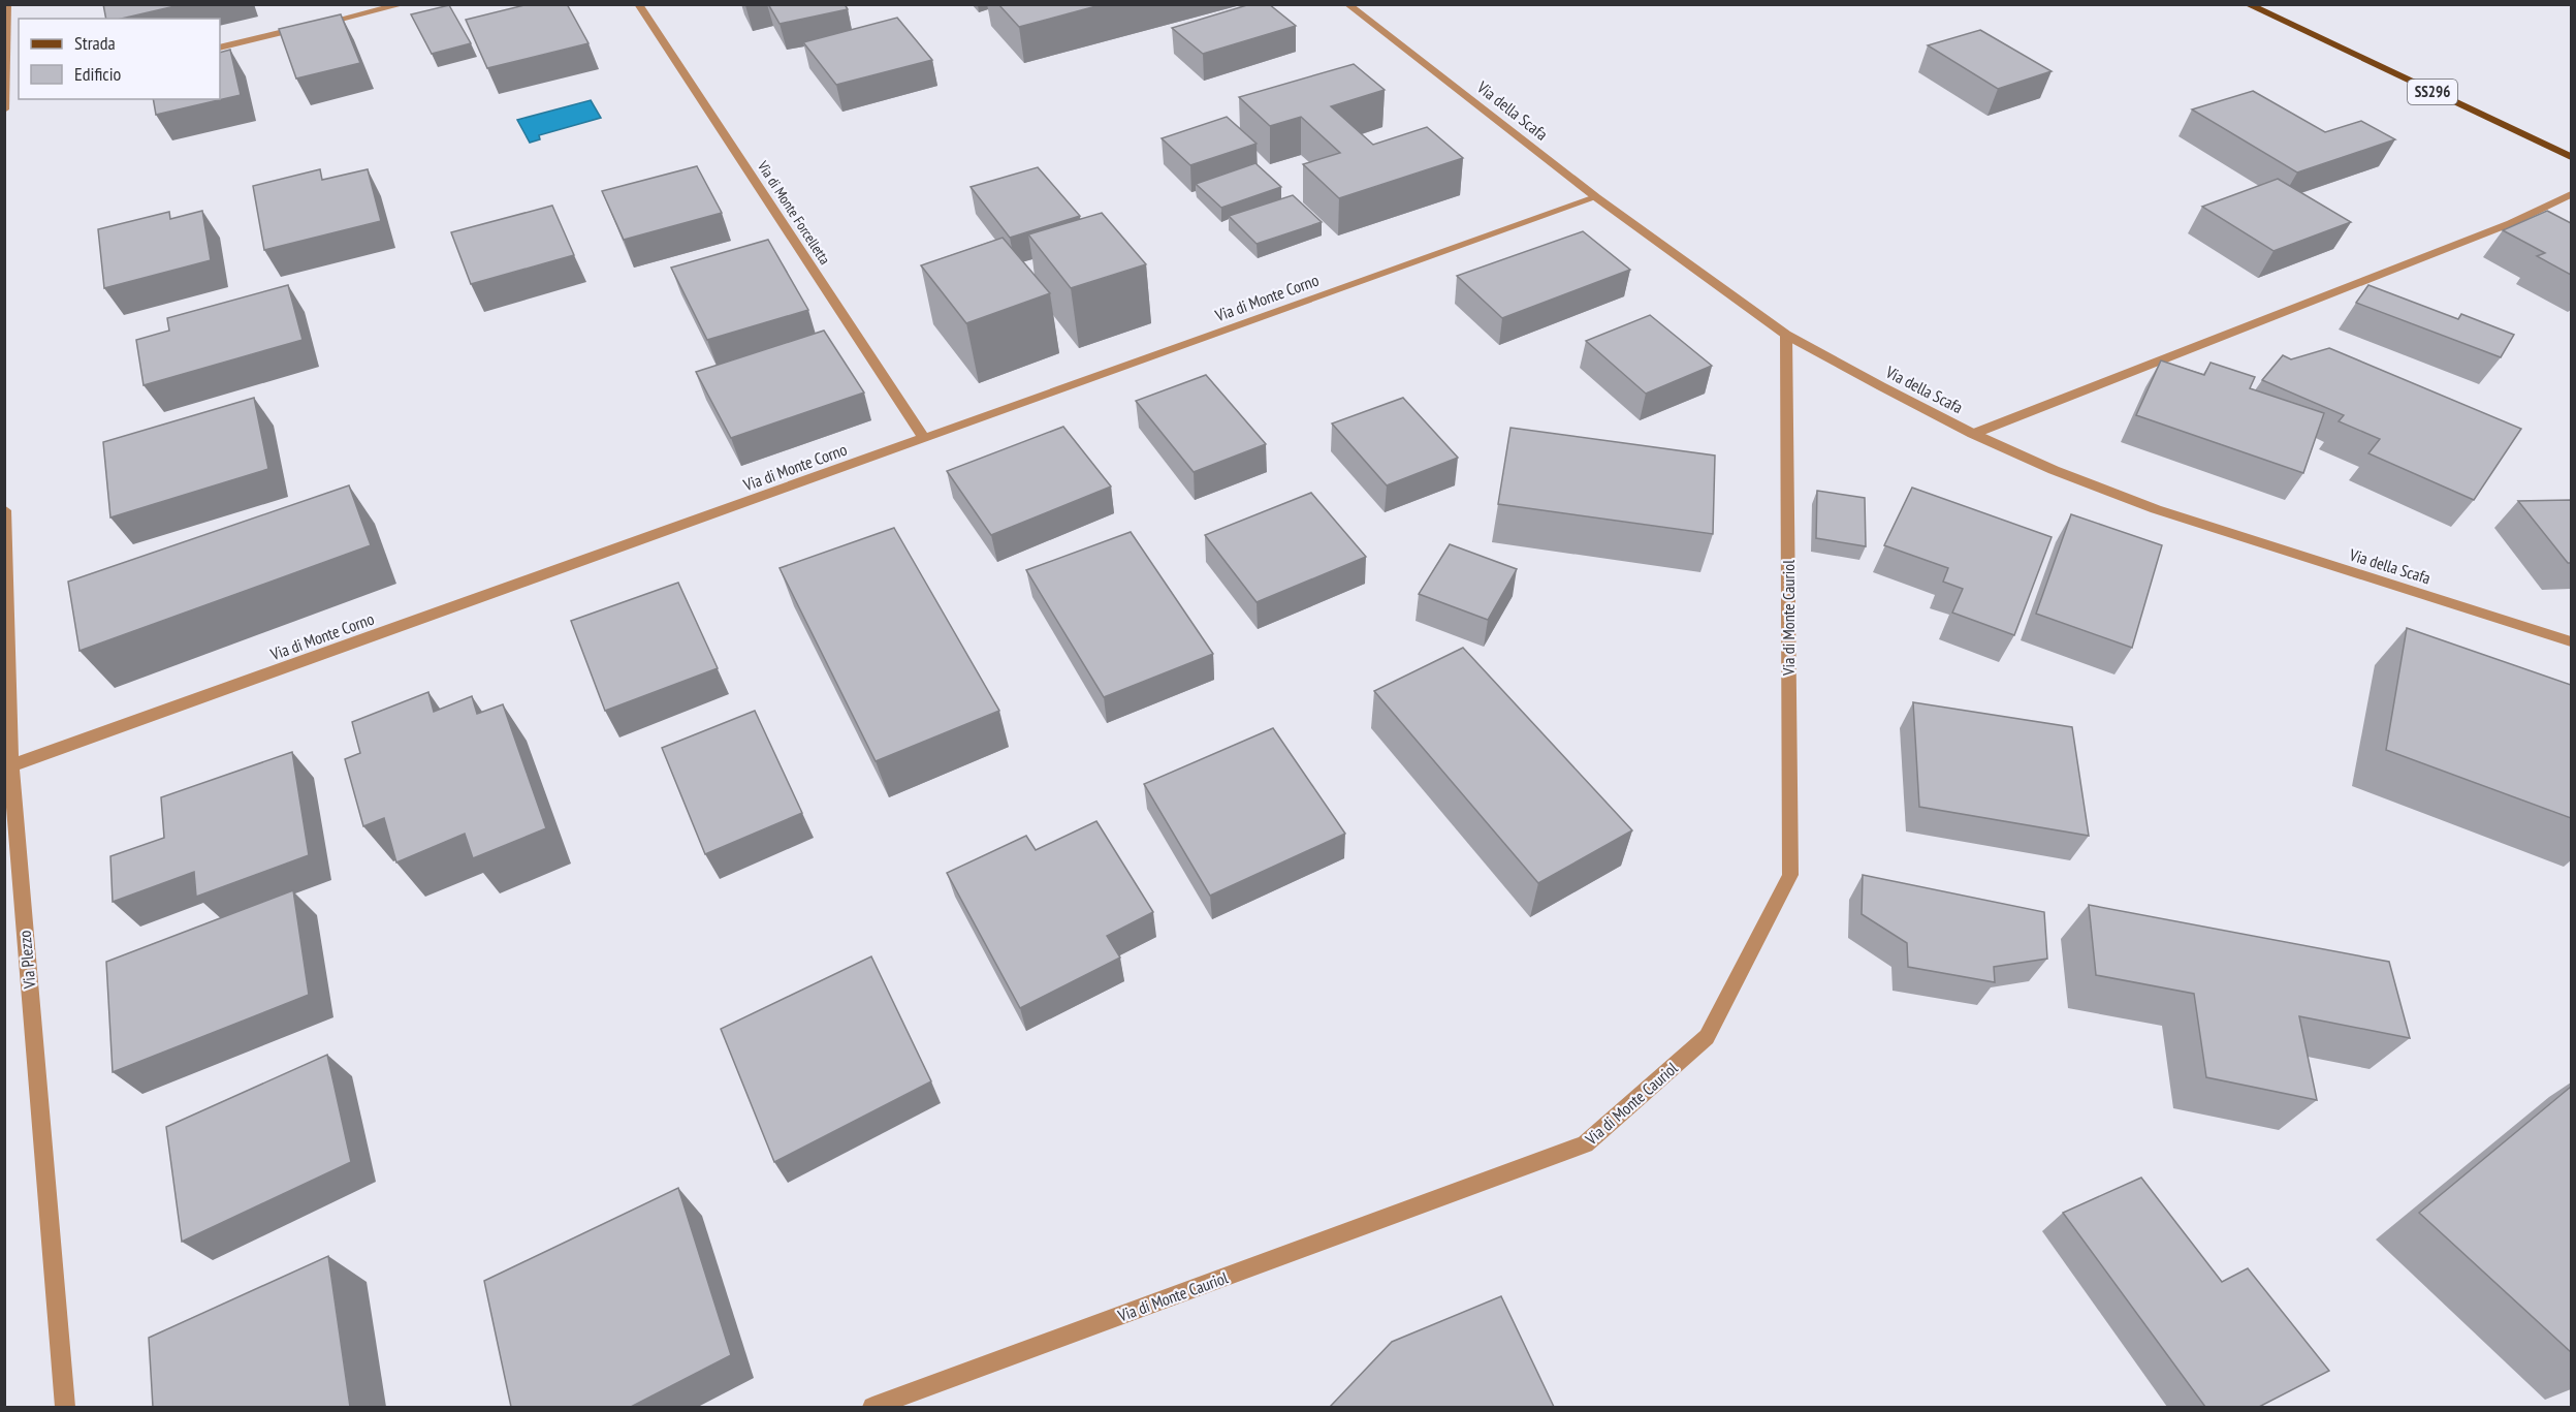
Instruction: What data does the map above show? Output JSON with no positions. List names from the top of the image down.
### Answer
{
  "streets": {
    "main road": ["SS296"],
    "street": [
      "Via della Scafa",
      "Via di Monte Forcelletta",
      "Via di Monte Corno",
      "Via di Monte Cauriol",
      "Via Plezzo"
    ]
  },
  "crossings": [
    ["Via della Scafa", "Via di Monte Corno"],
    ["Via della Scafa", "Via di Monte Cauriol"],
    ["Via di Monte Forcelletta", "Via di Monte Corno"],
    ["Via di Monte Corno", "Via Plezzo"]
  ],
  "legend": ["Strada", "Edificio"]
}
